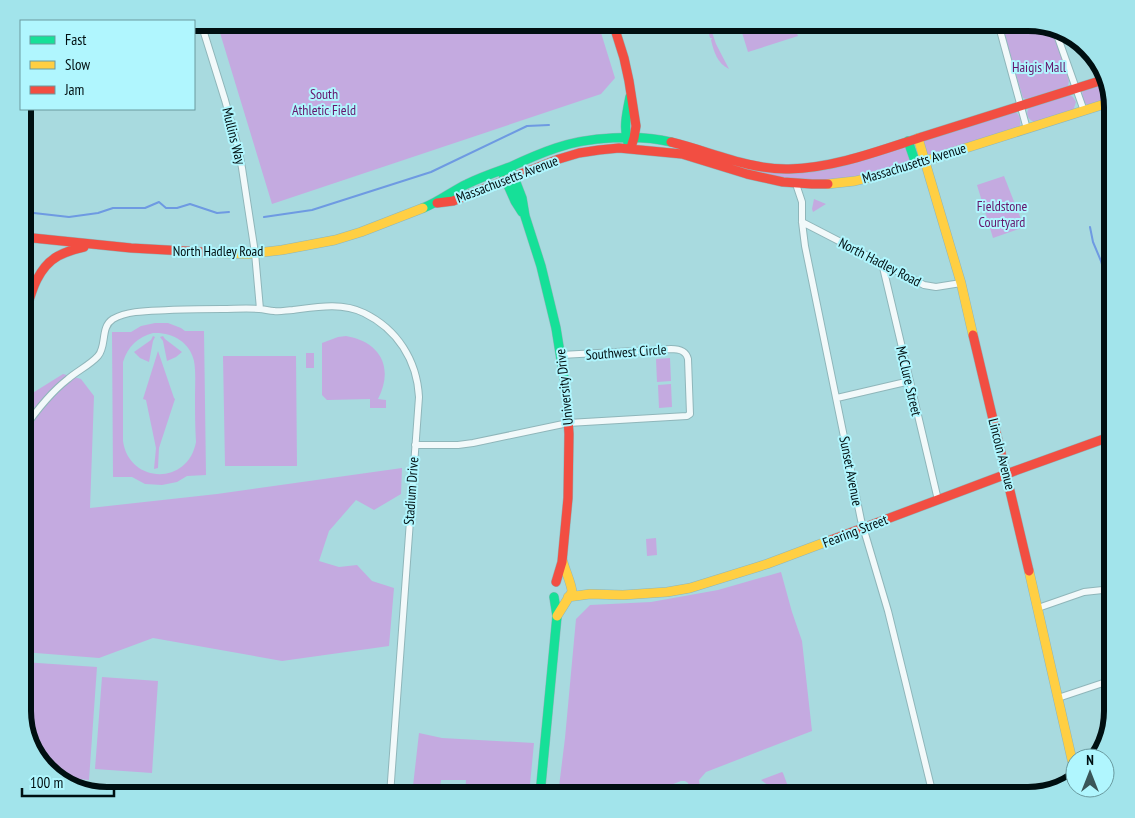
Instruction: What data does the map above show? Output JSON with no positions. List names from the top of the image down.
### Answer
{
  "streets": {
    "main road": [
      "Massachusetts Avenue",
      "North Hadley Road",
      "University Drive",
      "Lincoln Avenue",
      "Fearing Street"
    ],
    "street": [
      "Mullins Way",
      "Southwest Circle",
      "McClure Street",
      "Sunset Avenue",
      "Stadium Drive"
    ]
  },
  "crossings": [
    ["Mullins Way", "North Hadley Road"],
    ["Massachusetts Avenue", "North Hadley Road"],
    ["Massachusetts Avenue", "University Drive"],
    ["Massachusetts Avenue", "Lincoln Avenue"],
    ["Massachusetts Avenue", "Sunset Avenue"],
    ["North Hadley Road", "McClure Street"],
    ["North Hadley Road", "Lincoln Avenue"],
    ["North Hadley Road", "Sunset Avenue"],
    ["Southwest Circle", "University Drive"],
    ["McClure Street", "Fearing Street"],
    ["University Drive", "Fearing Street"],
    ["Lincoln Avenue", "Fearing Street"],
    ["Sunset Avenue", "Fearing Street"]
  ],
  "parks": ["Haigis Mall", "South Athletic Field", "Fieldstone Courtyard"],
  "legend": ["Fast", "Slow", "Jam"],
  "scale_bar": "100 m",
  "north": "top"
}
